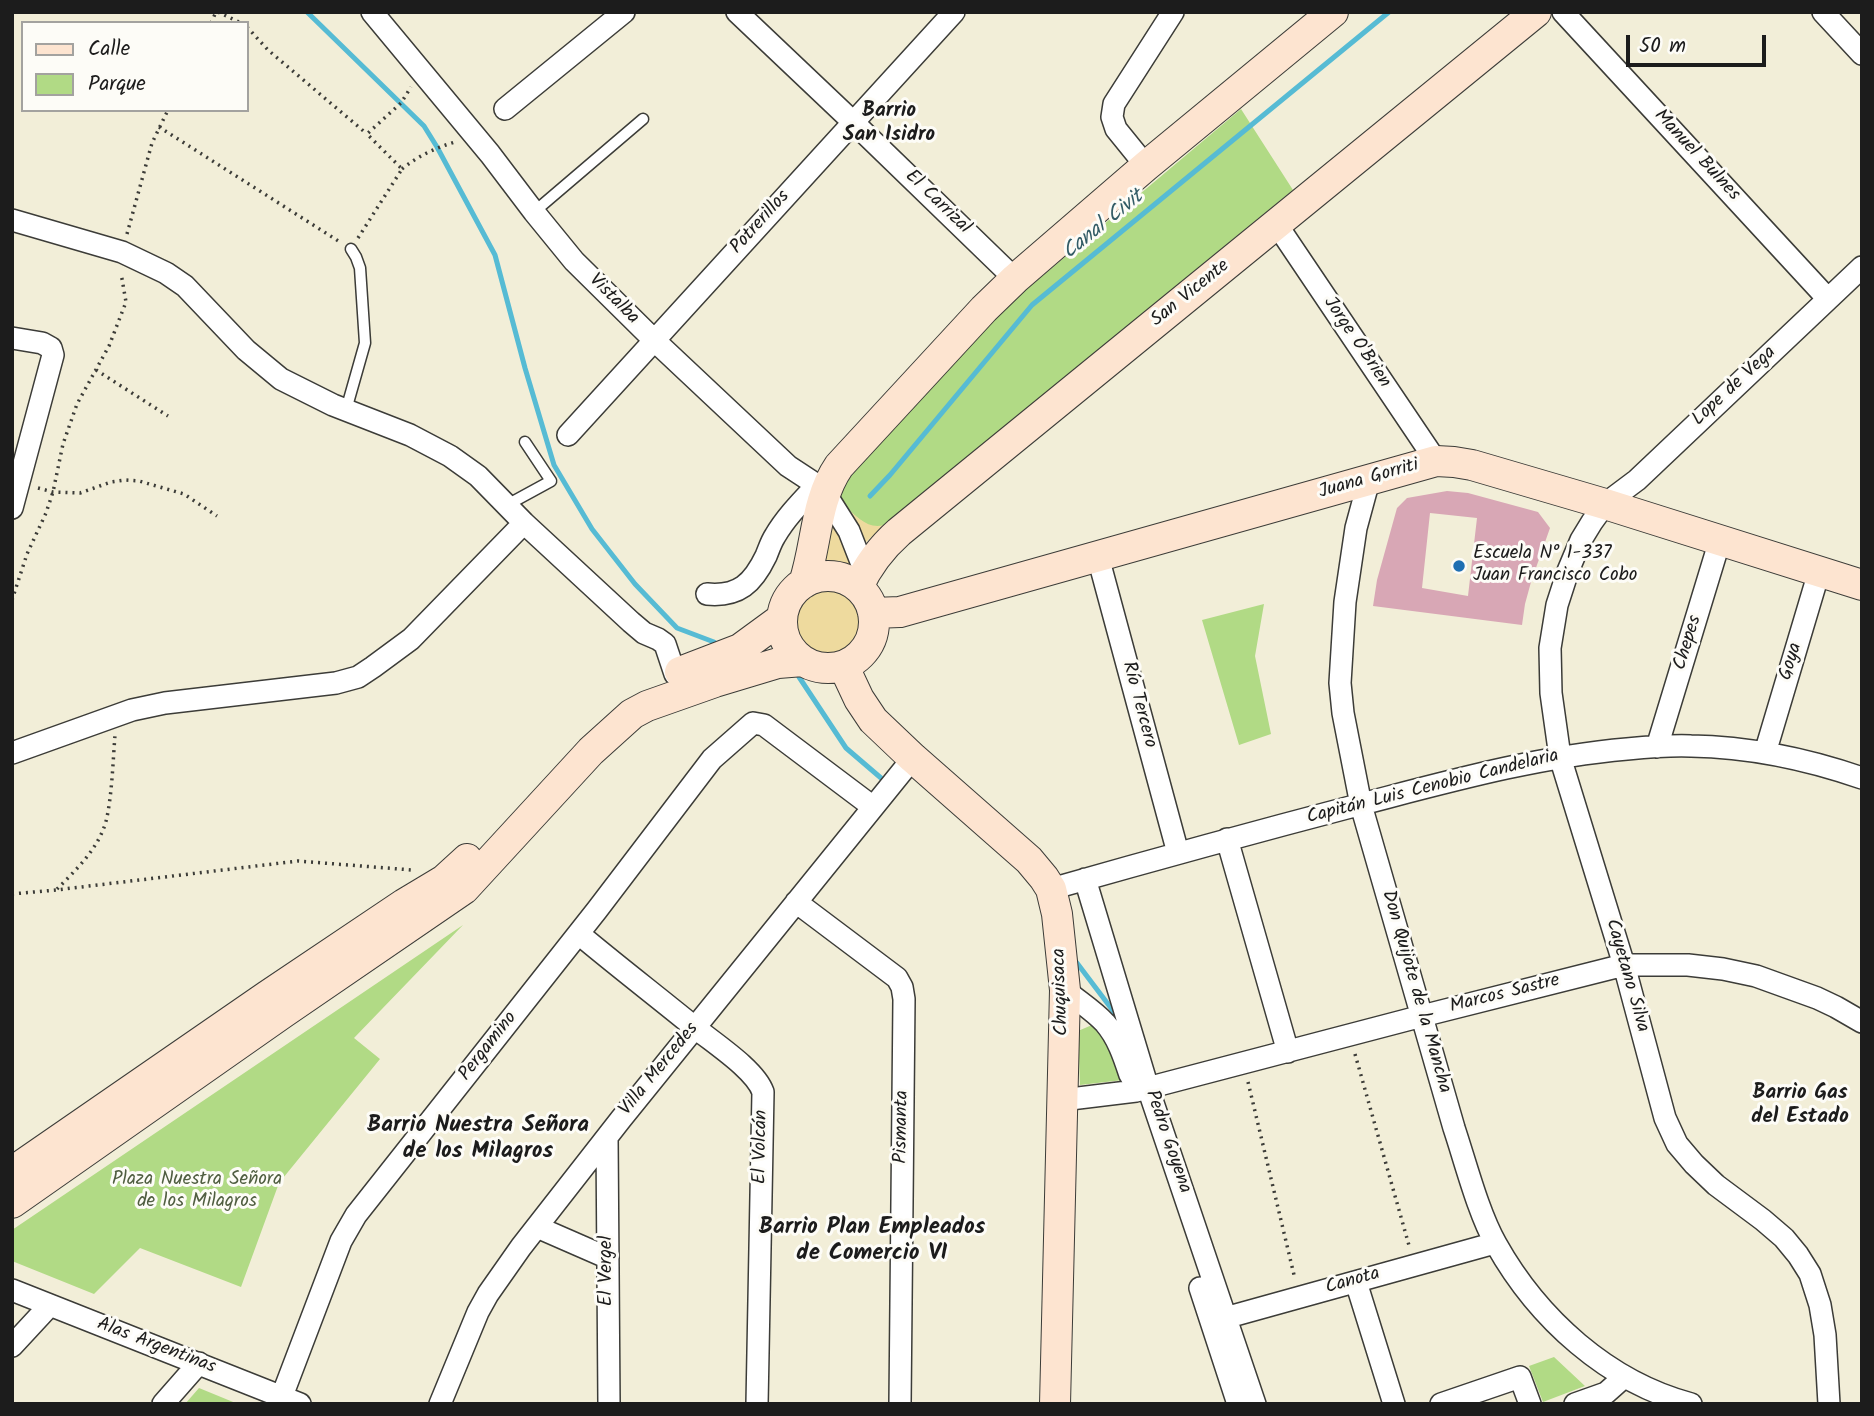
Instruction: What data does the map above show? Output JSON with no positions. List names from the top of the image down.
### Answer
{
  "streets": {
    "main road": ["San Vicente", "Juana Gorriti", "Chuquisaca"],
    "street": [
      "Manuel Bulnes",
      "El Carrizal",
      "Potrerillos",
      "Vistalba",
      "Jorge O'Brien",
      "Lope de Vega",
      "Chepes",
      "Goya",
      "Río Tercero",
      "Capitán Luis Cenobio Candelaria",
      "Cayetano Silva",
      "Don Quijote de la Mancha",
      "Marcos Sastre",
      "Pergamino",
      "Villa Mercedes",
      "Pismanta",
      "Pedro Goyena",
      "El Volcán",
      "El Vergel",
      "Canota",
      "Alas Argentinas"
    ]
  },
  "crossings": [
    ["Manuel Bulnes", "Lope de Vega"],
    ["El Carrizal", "Potrerillos"],
    ["Potrerillos", "Vistalba"],
    ["San Vicente", "Vistalba"],
    ["San Vicente", "Jorge O'Brien"],
    ["San Vicente", "Juana Gorriti"],
    ["San Vicente", "Chuquisaca"],
    ["Vistalba", "Juana Gorriti"],
    ["Vistalba", "Chuquisaca"],
    ["Jorge O'Brien", "Juana Gorriti"],
    ["Lope de Vega", "Juana Gorriti"],
    ["Lope de Vega", "Cayetano Silva"],
    ["Juana Gorriti", "Chepes"],
    ["Juana Gorriti", "Goya"],
    ["Juana Gorriti", "Río Tercero"],
    ["Juana Gorriti", "Cayetano Silva"],
    ["Juana Gorriti", "Chuquisaca"],
    ["Juana Gorriti", "Don Quijote de la Mancha"],
    ["Chepes", "Capitán Luis Cenobio Candelaria"],
    ["Goya", "Capitán Luis Cenobio Candelaria"],
    ["Río Tercero", "Capitán Luis Cenobio Candelaria"],
    ["Capitán Luis Cenobio Candelaria", "Cayetano Silva"],
    ["Capitán Luis Cenobio Candelaria", "Chuquisaca"],
    ["Capitán Luis Cenobio Candelaria", "Don Quijote de la Mancha"],
    ["Capitán Luis Cenobio Candelaria", "Pedro Goyena"],
    ["Cayetano Silva", "Marcos Sastre"],
    ["Chuquisaca", "Marcos Sastre"],
    ["Chuquisaca", "Pergamino"],
    ["Chuquisaca", "Villa Mercedes"],
    ["Chuquisaca", "Pedro Goyena"],
    ["Don Quijote de la Mancha", "Marcos Sastre"],
    ["Don Quijote de la Mancha", "Canota"],
    ["Marcos Sastre", "Pedro Goyena"],
    ["Pergamino", "Villa Mercedes"],
    ["Pergamino", "El Volcán"],
    ["Pergamino", "Alas Argentinas"],
    ["Villa Mercedes", "Pismanta"],
    ["Villa Mercedes", "El Volcán"],
    ["Villa Mercedes", "El Vergel"],
    ["Pedro Goyena", "Canota"]
  ],
  "districts": [
    "Barrio San Isidro",
    "Barrio Gas del Estado",
    "Barrio Nuestra Señora de los Milagros",
    "Barrio Plan Empleados de Comercio VI"
  ],
  "water": ["Canal Civit"],
  "parks": ["Plaza Nuestra Señora de los Milagros"],
  "places": ["Escuela N° 1-337 Juan Francisco Cobo"],
  "legend": ["Calle", "Parque"],
  "scale_bar": "50 m"
}
